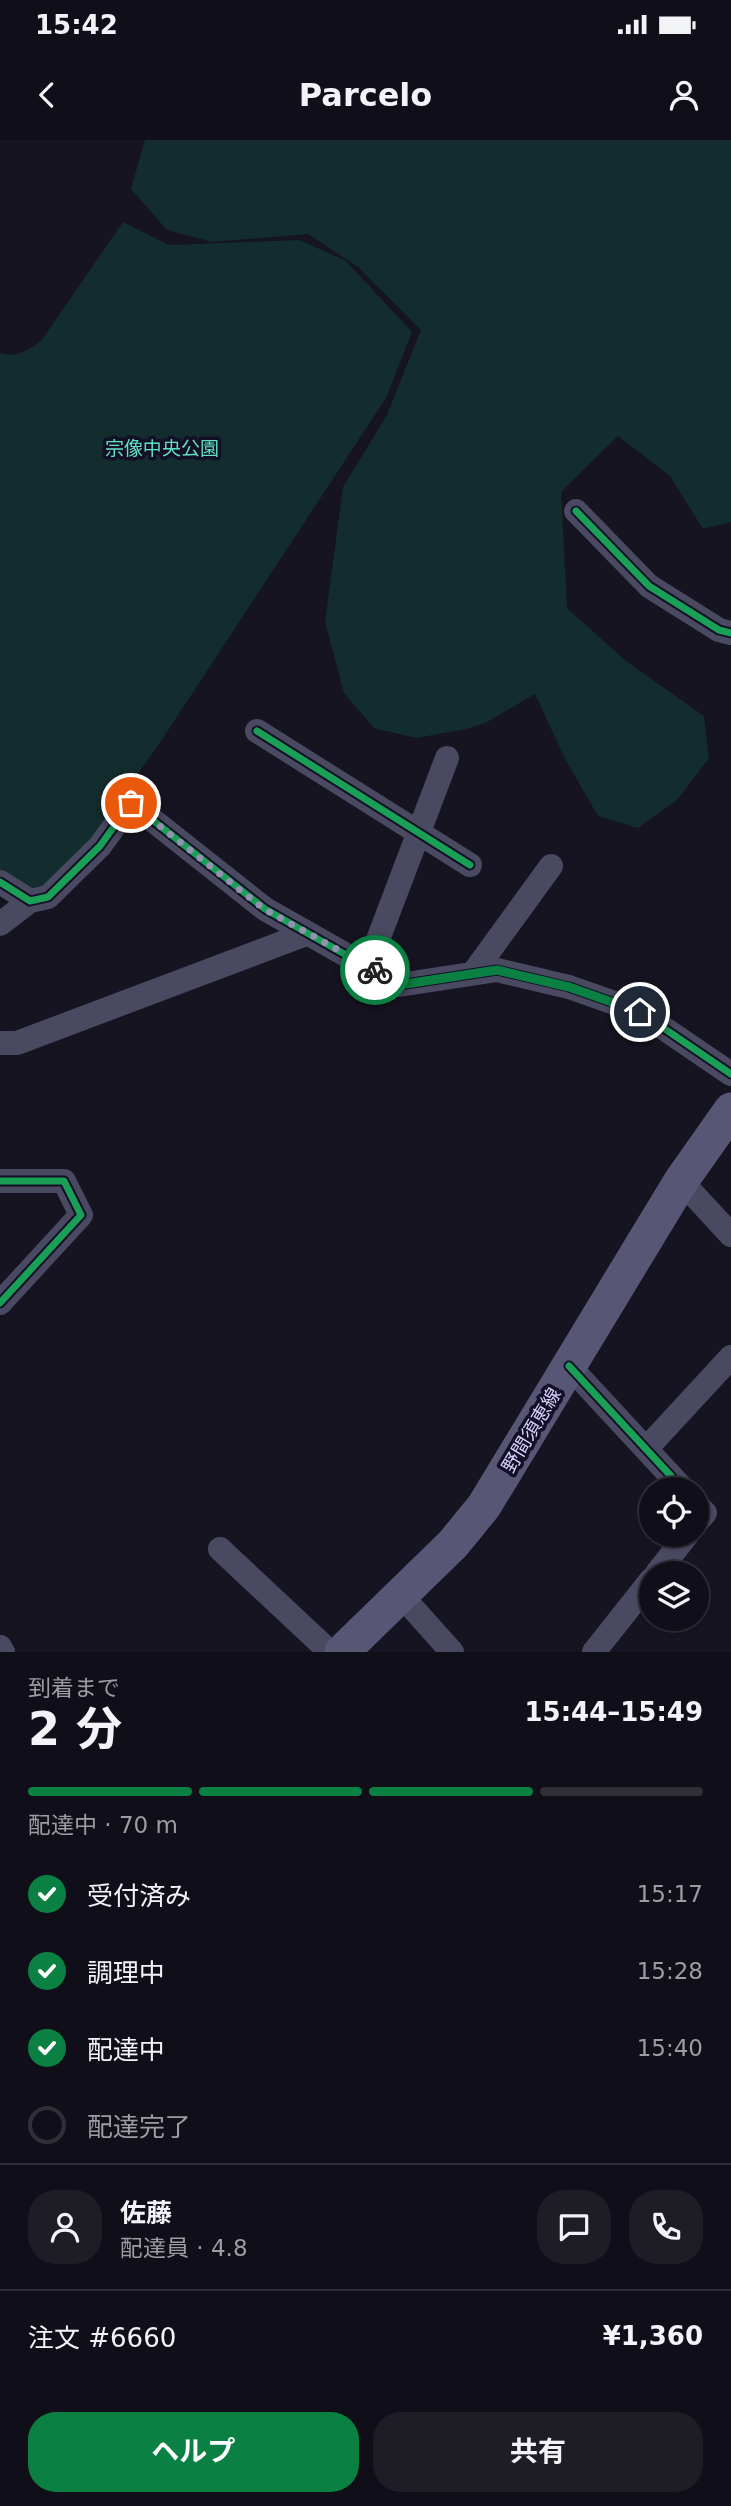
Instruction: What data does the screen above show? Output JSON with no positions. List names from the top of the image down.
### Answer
{
  "streets": {
    "main road": ["野間須恵線"]
  },
  "parks": ["宗像中央公園"],
  "page": {
    "status": "15:42",
    "header": "Parcelo",
    "heading": ["2 分", "到着まで", "15:44–15:49"],
    "panel": [
      "佐藤",
      "配達員 · 4.8",
      "注文 #6660",
      "¥1,360"
    ],
    "bar": "配達中 · 70 m",
    "list": [
      ["受付済み", "15:17"],
      ["調理中", "15:28"],
      ["配達中", "15:40"],
      "配達完了"
    ],
    "buttons": ["ヘルプ", "共有"]
  }
}
